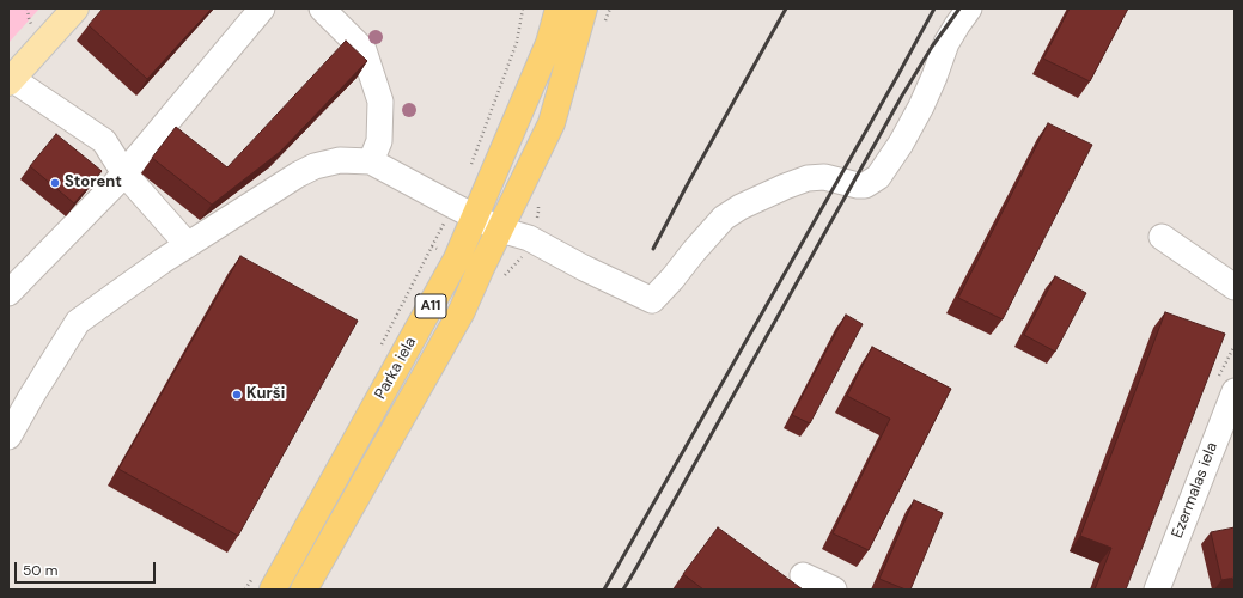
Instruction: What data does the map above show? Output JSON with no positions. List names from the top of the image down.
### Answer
{
  "streets": {
    "highway": ["A11", "Parka iela"],
    "street": ["Ezermalas iela"]
  },
  "places": ["Storent", "Kurši"],
  "scale_bar": "50 m"
}
